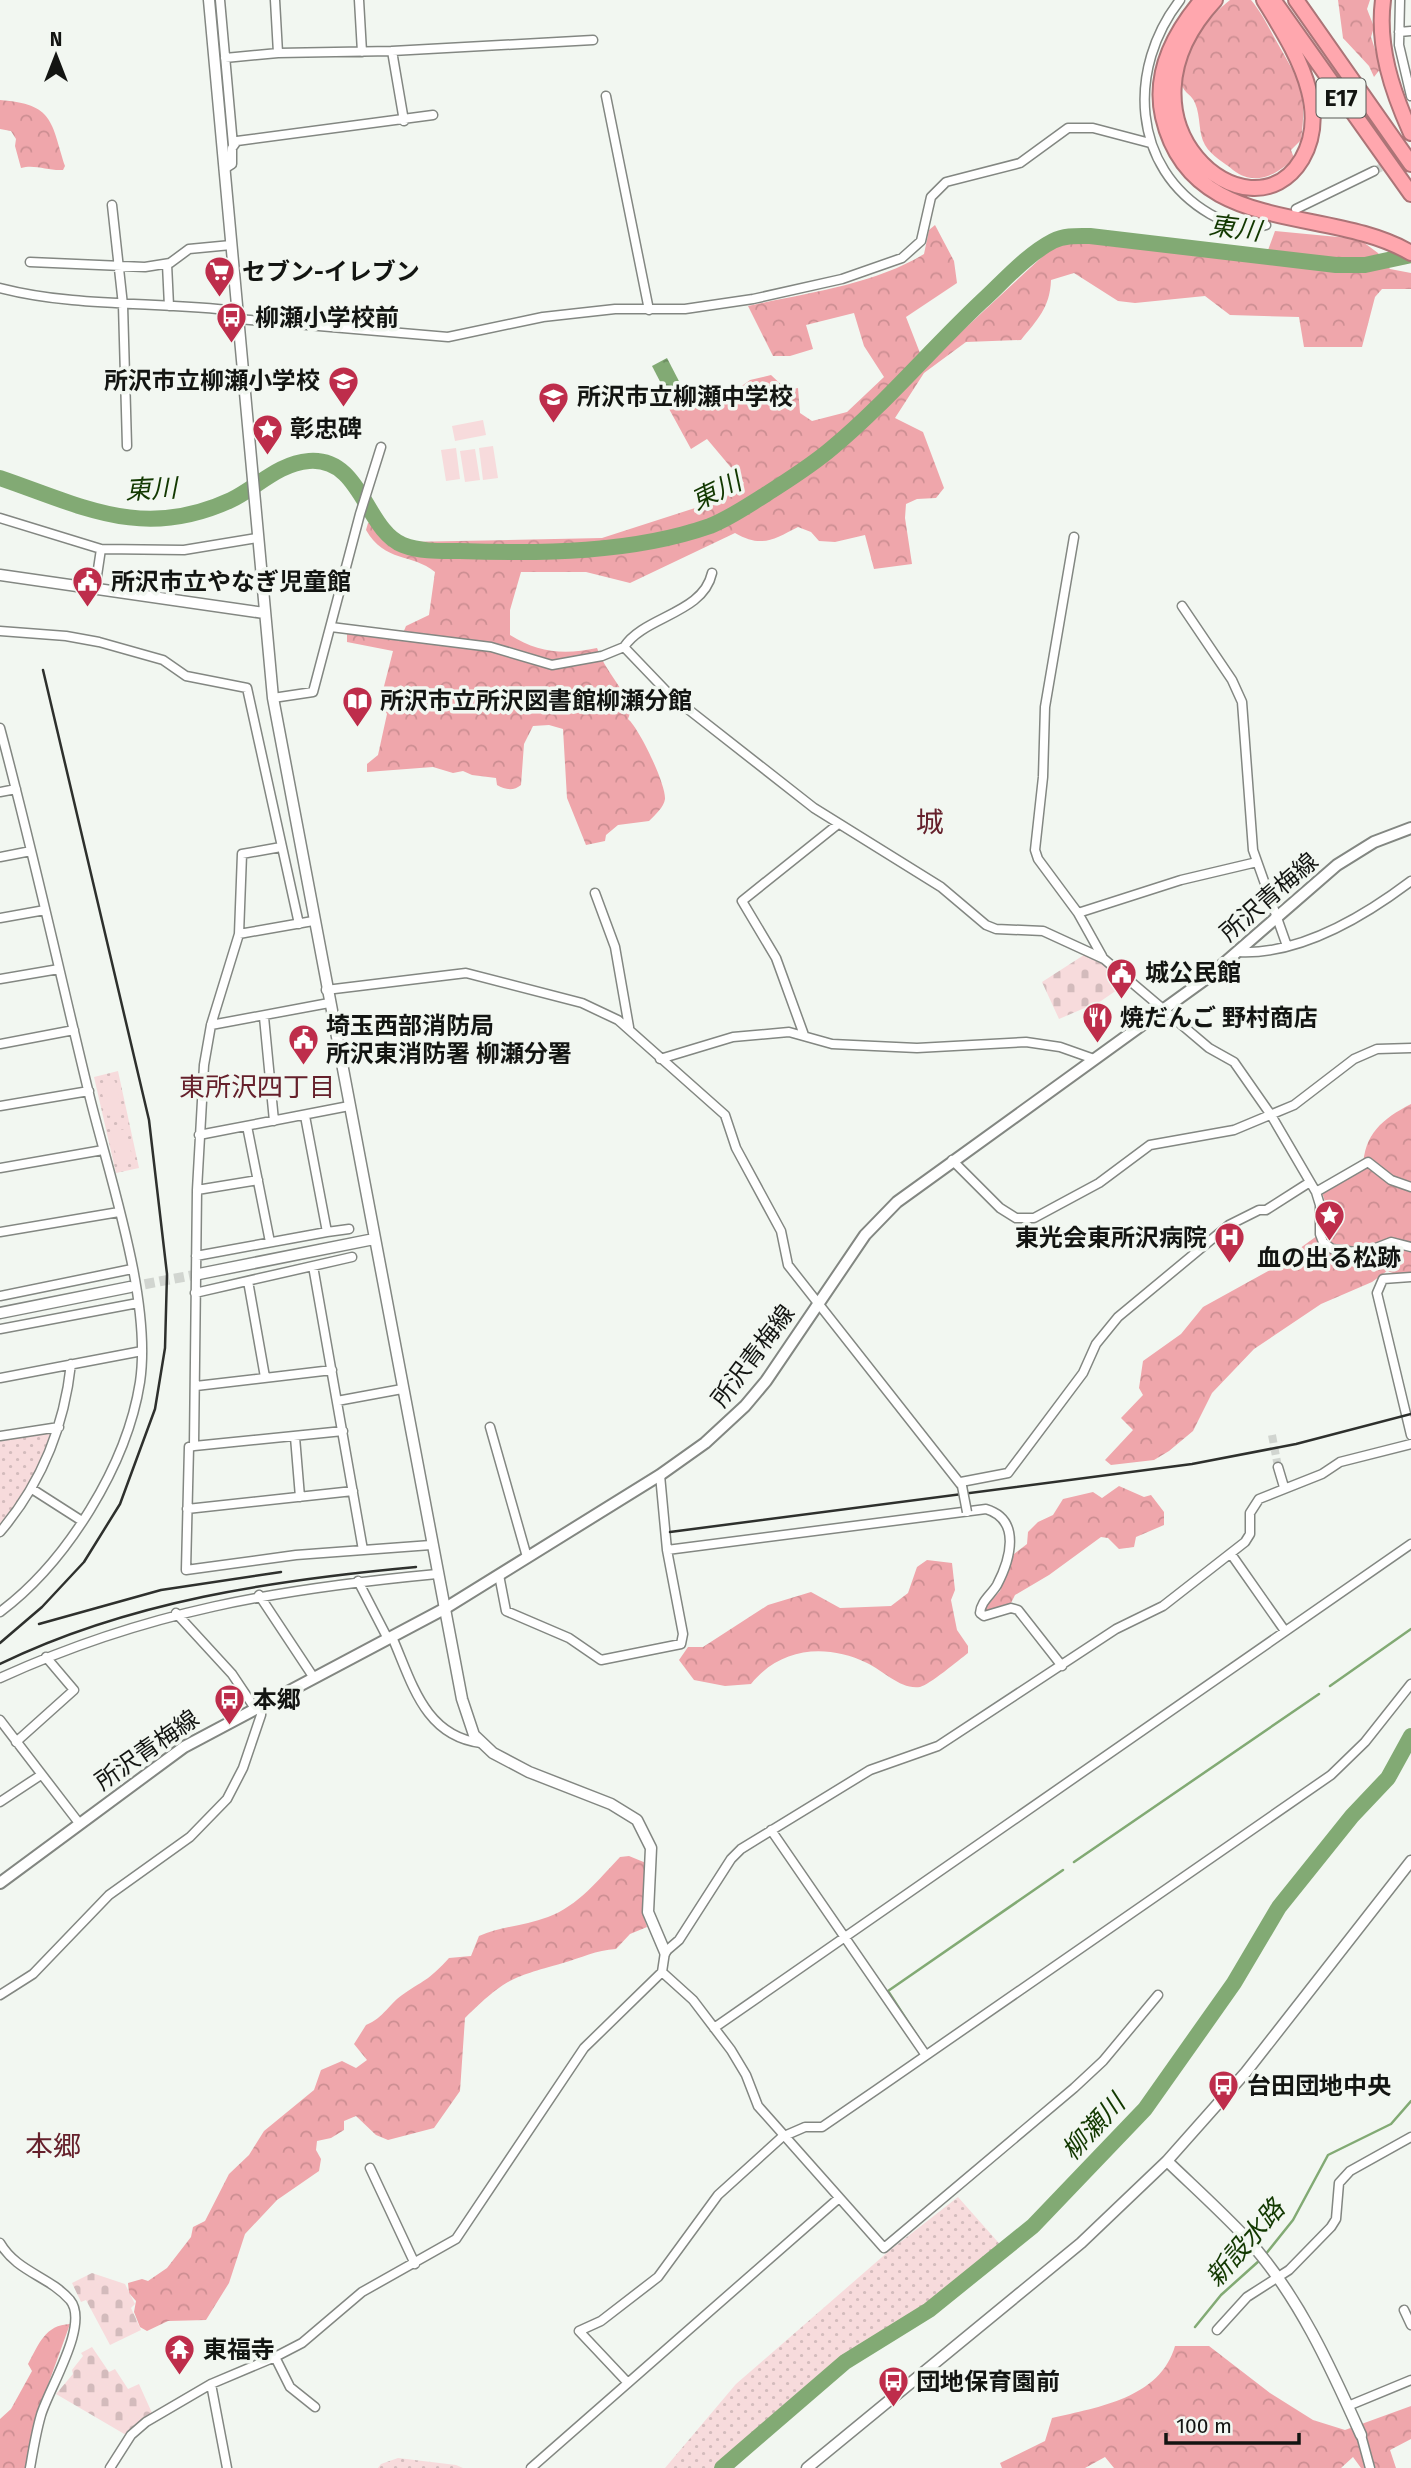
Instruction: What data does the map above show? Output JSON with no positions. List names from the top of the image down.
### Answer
{
  "streets": {
    "highway": ["E17"],
    "main road": ["所沢青梅線"]
  },
  "districts": ["城", "東所沢四丁目", "本郷"],
  "water": ["東川", "柳瀬川", "新設水路"],
  "places": {
    "supermarket": ["セブン-イレブン"],
    "bus stop": [
      "柳瀬小学校前",
      "本郷",
      "台田団地中央",
      "団地保育園前"
    ],
    "school or university": ["所沢市立柳瀬小学校", "所沢市立柳瀬中学校"],
    "place": ["彰忠碑", "血の出る松跡"],
    "public building": ["所沢市立やなぎ児童館", "城公民館", "埼玉西部消防局 所沢東消防署 柳瀬分署"],
    "library": ["所沢市立所沢図書館柳瀬分館"],
    "restaurant": ["焼だんご 野村商店"],
    "hospital": ["東光会東所沢病院"],
    "temple": ["東福寺"]
  },
  "scale_bar": "100 m",
  "north": "top"
}
